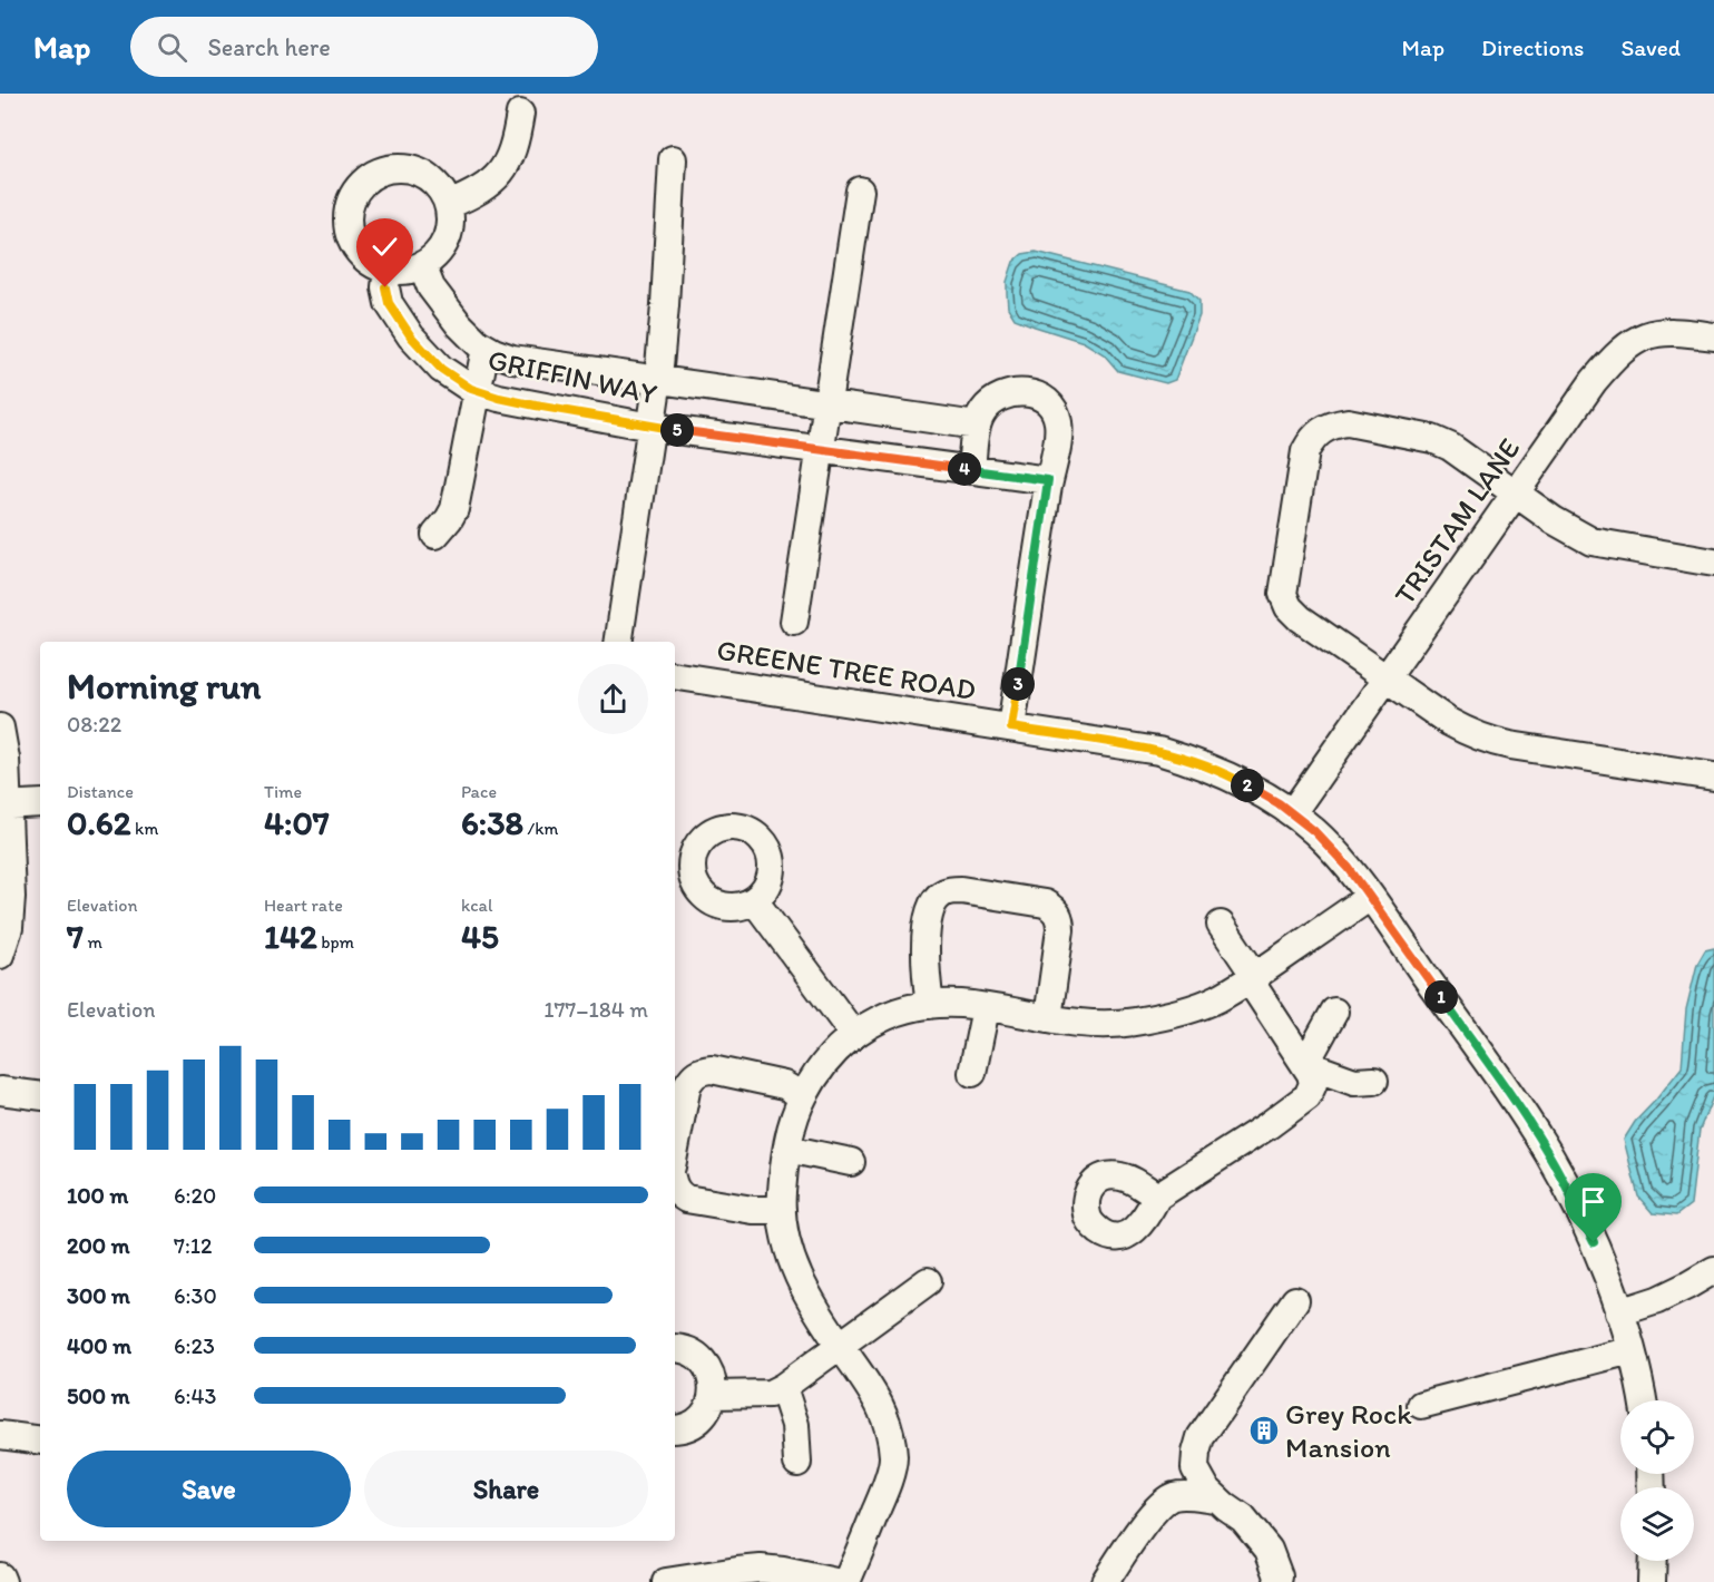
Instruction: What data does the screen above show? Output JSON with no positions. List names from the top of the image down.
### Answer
{
  "streets": {
    "street": ["GRIFFIN WAY", "TRISTAM LANE", "GREENE TREE ROAD"]
  },
  "crossings": [
    ["TRISTAM LANE", "GREENE TREE ROAD"]
  ],
  "places": {
    "building": ["Grey Rock Mansion"]
  },
  "page": {
    "header": "Map",
    "search": "Search here",
    "nav": ["Map", "Directions", "Saved"],
    "pins": [
      "5",
      "4",
      "3",
      "2",
      "1"
    ],
    "heading": ["Morning run", "08:22"],
    "stats": [
      ["Distance", "0.62 km"],
      ["Time", "4:07"],
      ["Pace", "6:38 /km"],
      ["Elevation", "7 m"],
      ["Heart rate", "142 bpm"],
      ["kcal", "45"]
    ],
    "chart": ["Elevation", "177–184 m"],
    "list": [
      {
        "name": "100 m",
        "note": "6:20"
      },
      {
        "name": "200 m",
        "note": "7:12"
      },
      {
        "name": "300 m",
        "note": "6:30"
      },
      {
        "name": "400 m",
        "note": "6:23"
      },
      {
        "name": "500 m",
        "note": "6:43"
      }
    ],
    "buttons": ["Save", "Share"]
  }
}
